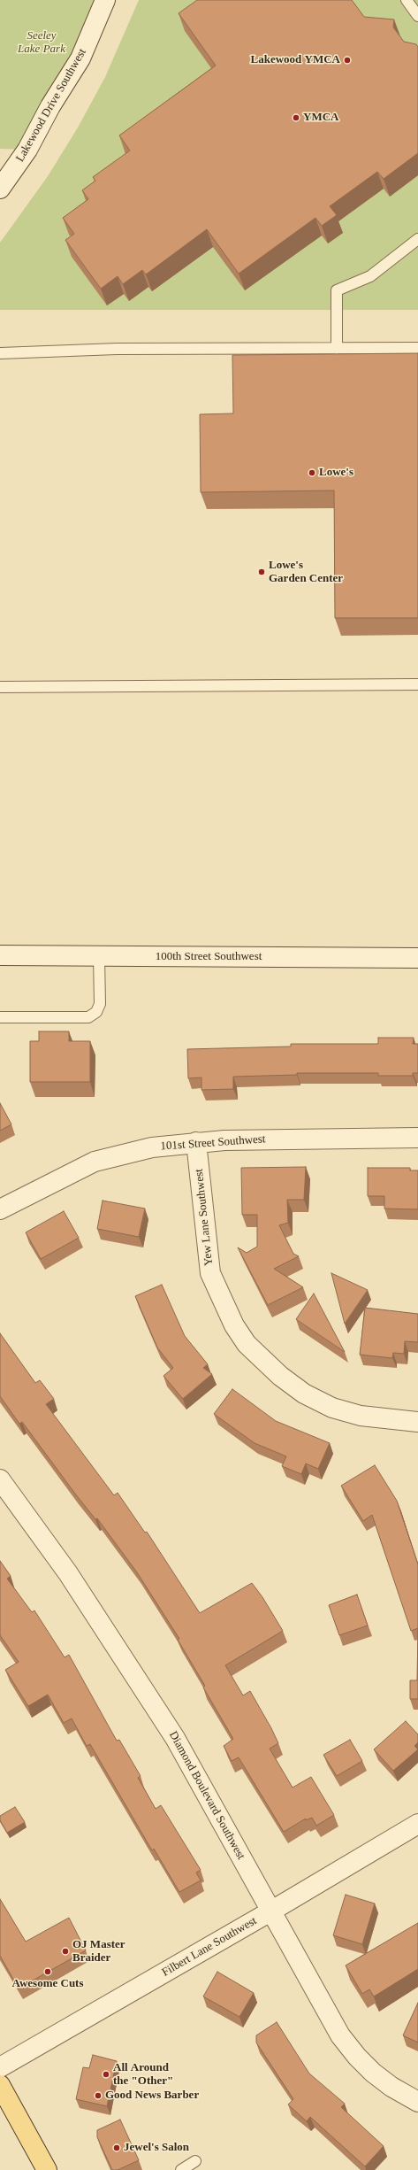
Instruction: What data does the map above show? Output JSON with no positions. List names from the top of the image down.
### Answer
{
  "streets": {
    "street": [
      "Lakewood Drive Southwest",
      "100th Street Southwest",
      "101st Street Southwest",
      "Yew Lane Southwest",
      "Diamond Boulevard Southwest",
      "Filbert Lane Southwest"
    ]
  },
  "crossings": [
    ["101st Street Southwest", "Yew Lane Southwest"],
    ["Diamond Boulevard Southwest", "Filbert Lane Southwest"]
  ],
  "parks": ["Seeley Lake Park"],
  "places": [
    "Lakewood YMCA",
    "YMCA",
    "Lowe's",
    "Lowe's Garden Center",
    "OJ Master Braider",
    "Awesome Cuts",
    "All Around the \"Other\"",
    "Good News Barber",
    "Jewel's Salon"
  ]
}
